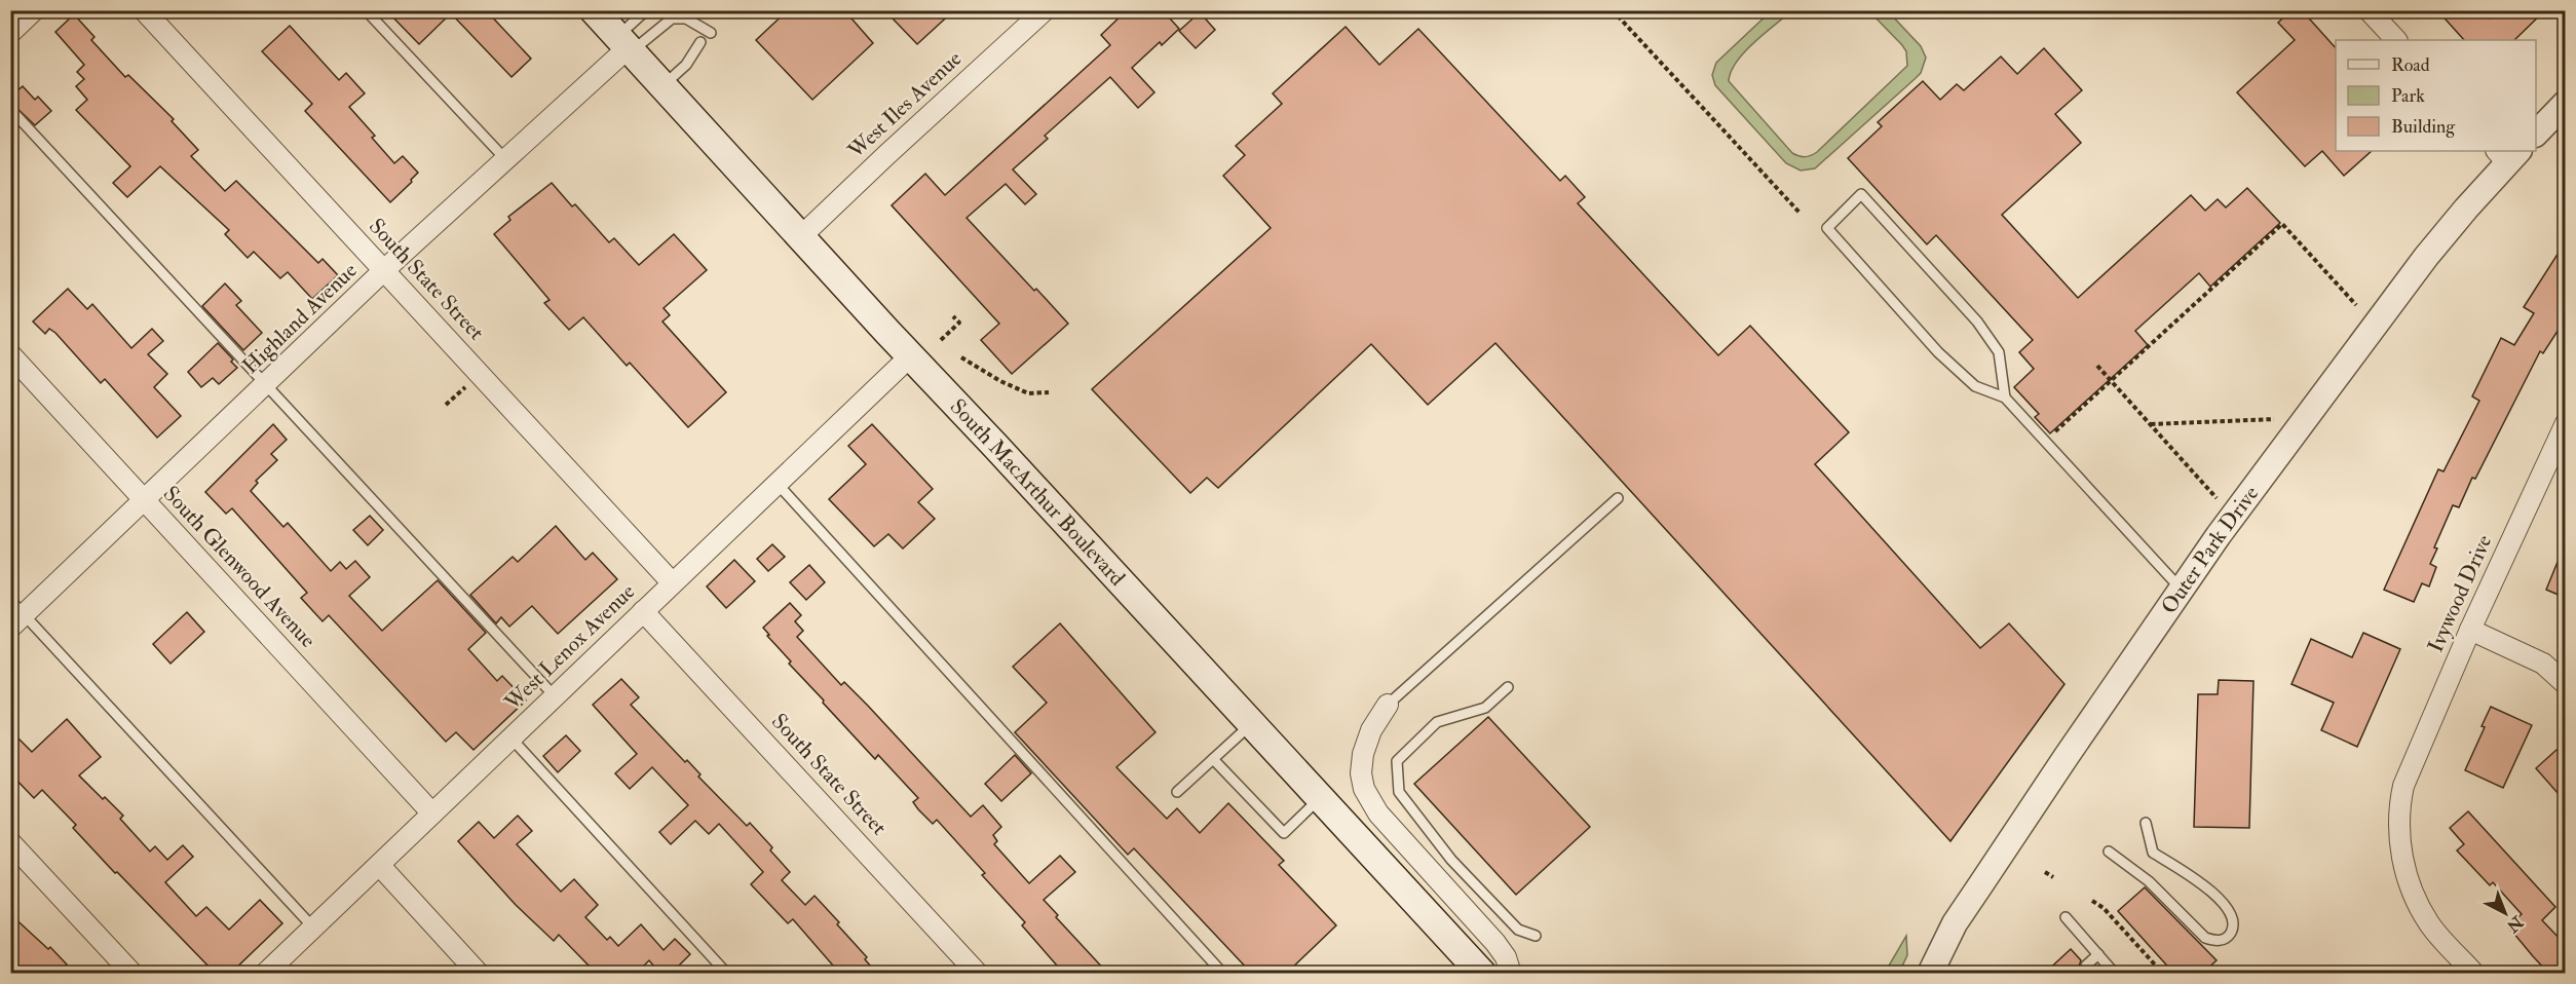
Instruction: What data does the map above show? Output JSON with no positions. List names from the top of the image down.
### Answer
{
  "streets": {
    "main road": ["South MacArthur Boulevard"],
    "street": [
      "West Iles Avenue",
      "South State Street",
      "Highland Avenue",
      "Outer Park Drive",
      "South Glenwood Avenue",
      "Ivywood Drive",
      "West Lenox Avenue"
    ]
  },
  "crossings": [
    ["West Iles Avenue", "South MacArthur Boulevard"],
    ["South State Street", "Highland Avenue"],
    ["South State Street", "West Lenox Avenue"],
    ["Highland Avenue", "South MacArthur Boulevard"],
    ["Highland Avenue", "South Glenwood Avenue"],
    ["South MacArthur Boulevard", "West Lenox Avenue"],
    ["South Glenwood Avenue", "West Lenox Avenue"]
  ],
  "legend": ["Road", "Park", "Building"],
  "north": "bottom right"
}
